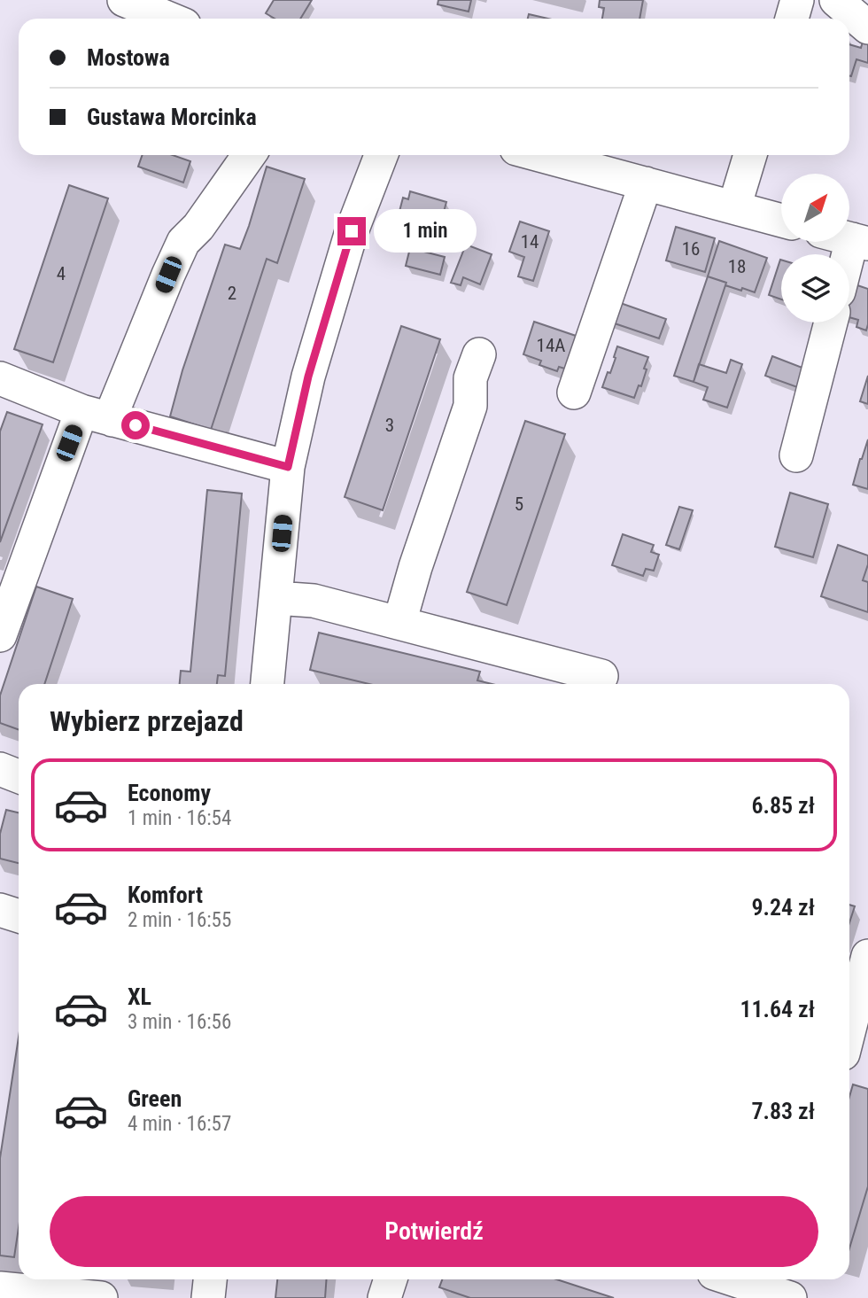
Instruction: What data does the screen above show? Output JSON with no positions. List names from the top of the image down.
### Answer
{
  "house_numbers": [
    "14",
    "16",
    "18",
    "4",
    "2",
    "14A",
    "3",
    "5"
  ],
  "north": "top right",
  "page": {
    "banner": ["Mostowa", "Gustawa Morcinka"],
    "bubble": "1 min",
    "heading": "Wybierz przejazd",
    "list": [
      {
        "name": "Economy",
        "note": "1 min · 16:54",
        "value": "6.85 zł"
      },
      {
        "name": "Komfort",
        "note": "2 min · 16:55",
        "value": "9.24 zł"
      },
      {
        "name": "XL",
        "note": "3 min · 16:56",
        "value": "11.64 zł"
      },
      {
        "name": "Green",
        "note": "4 min · 16:57",
        "value": "7.83 zł"
      }
    ],
    "buttons": "Potwierdź"
  }
}
